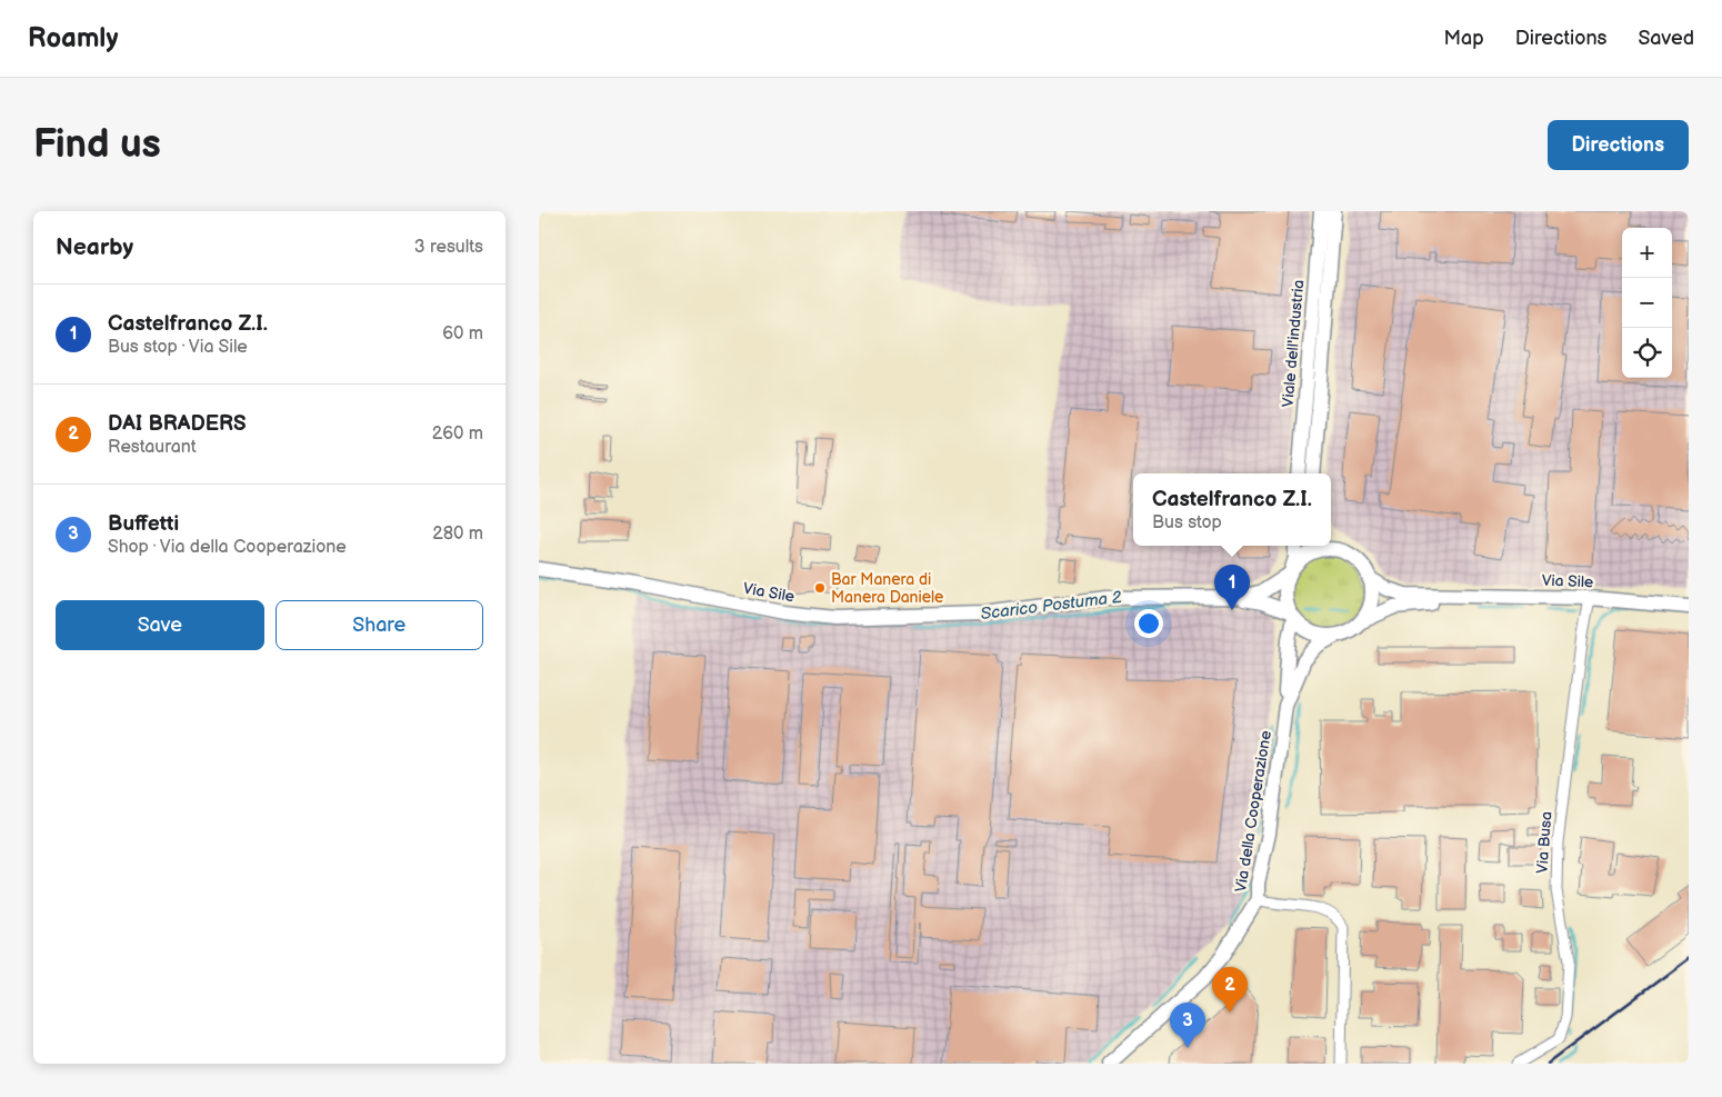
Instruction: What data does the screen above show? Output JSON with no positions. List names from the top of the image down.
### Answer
{
  "streets": {
    "street": [
      "Viale dell'industria",
      "Via Sile",
      "Via della Cooperazione",
      "Via Busa"
    ]
  },
  "crossings": [
    ["Via Sile", "Via della Cooperazione"],
    ["Via Sile", "Via Busa"]
  ],
  "water": ["Scarico Postuma 2"],
  "places": ["Bar Manera di Manera Daniele"],
  "page": {
    "header": "Roamly",
    "nav": ["Map", "Directions", "Saved"],
    "buttons": [
      "Directions",
      ["Save", "Share"]
    ],
    "title": "Find us",
    "heading": ["Nearby", "3 results"],
    "map_buttons": ["+", "−"],
    "list": [
      {
        "mark": "1",
        "name": "Castelfranco Z.I.",
        "note": "Bus stop · Via Sile",
        "value": "60 m"
      },
      {
        "mark": "2",
        "name": "DAI BRADERS",
        "note": "Restaurant",
        "value": "260 m"
      },
      {
        "mark": "3",
        "name": "Buffetti",
        "note": "Shop · Via della Cooperazione",
        "value": "280 m"
      }
    ],
    "popup": ["Castelfranco Z.I.", "Bus stop"],
    "pins": ["1", "2", "3"]
  }
}
